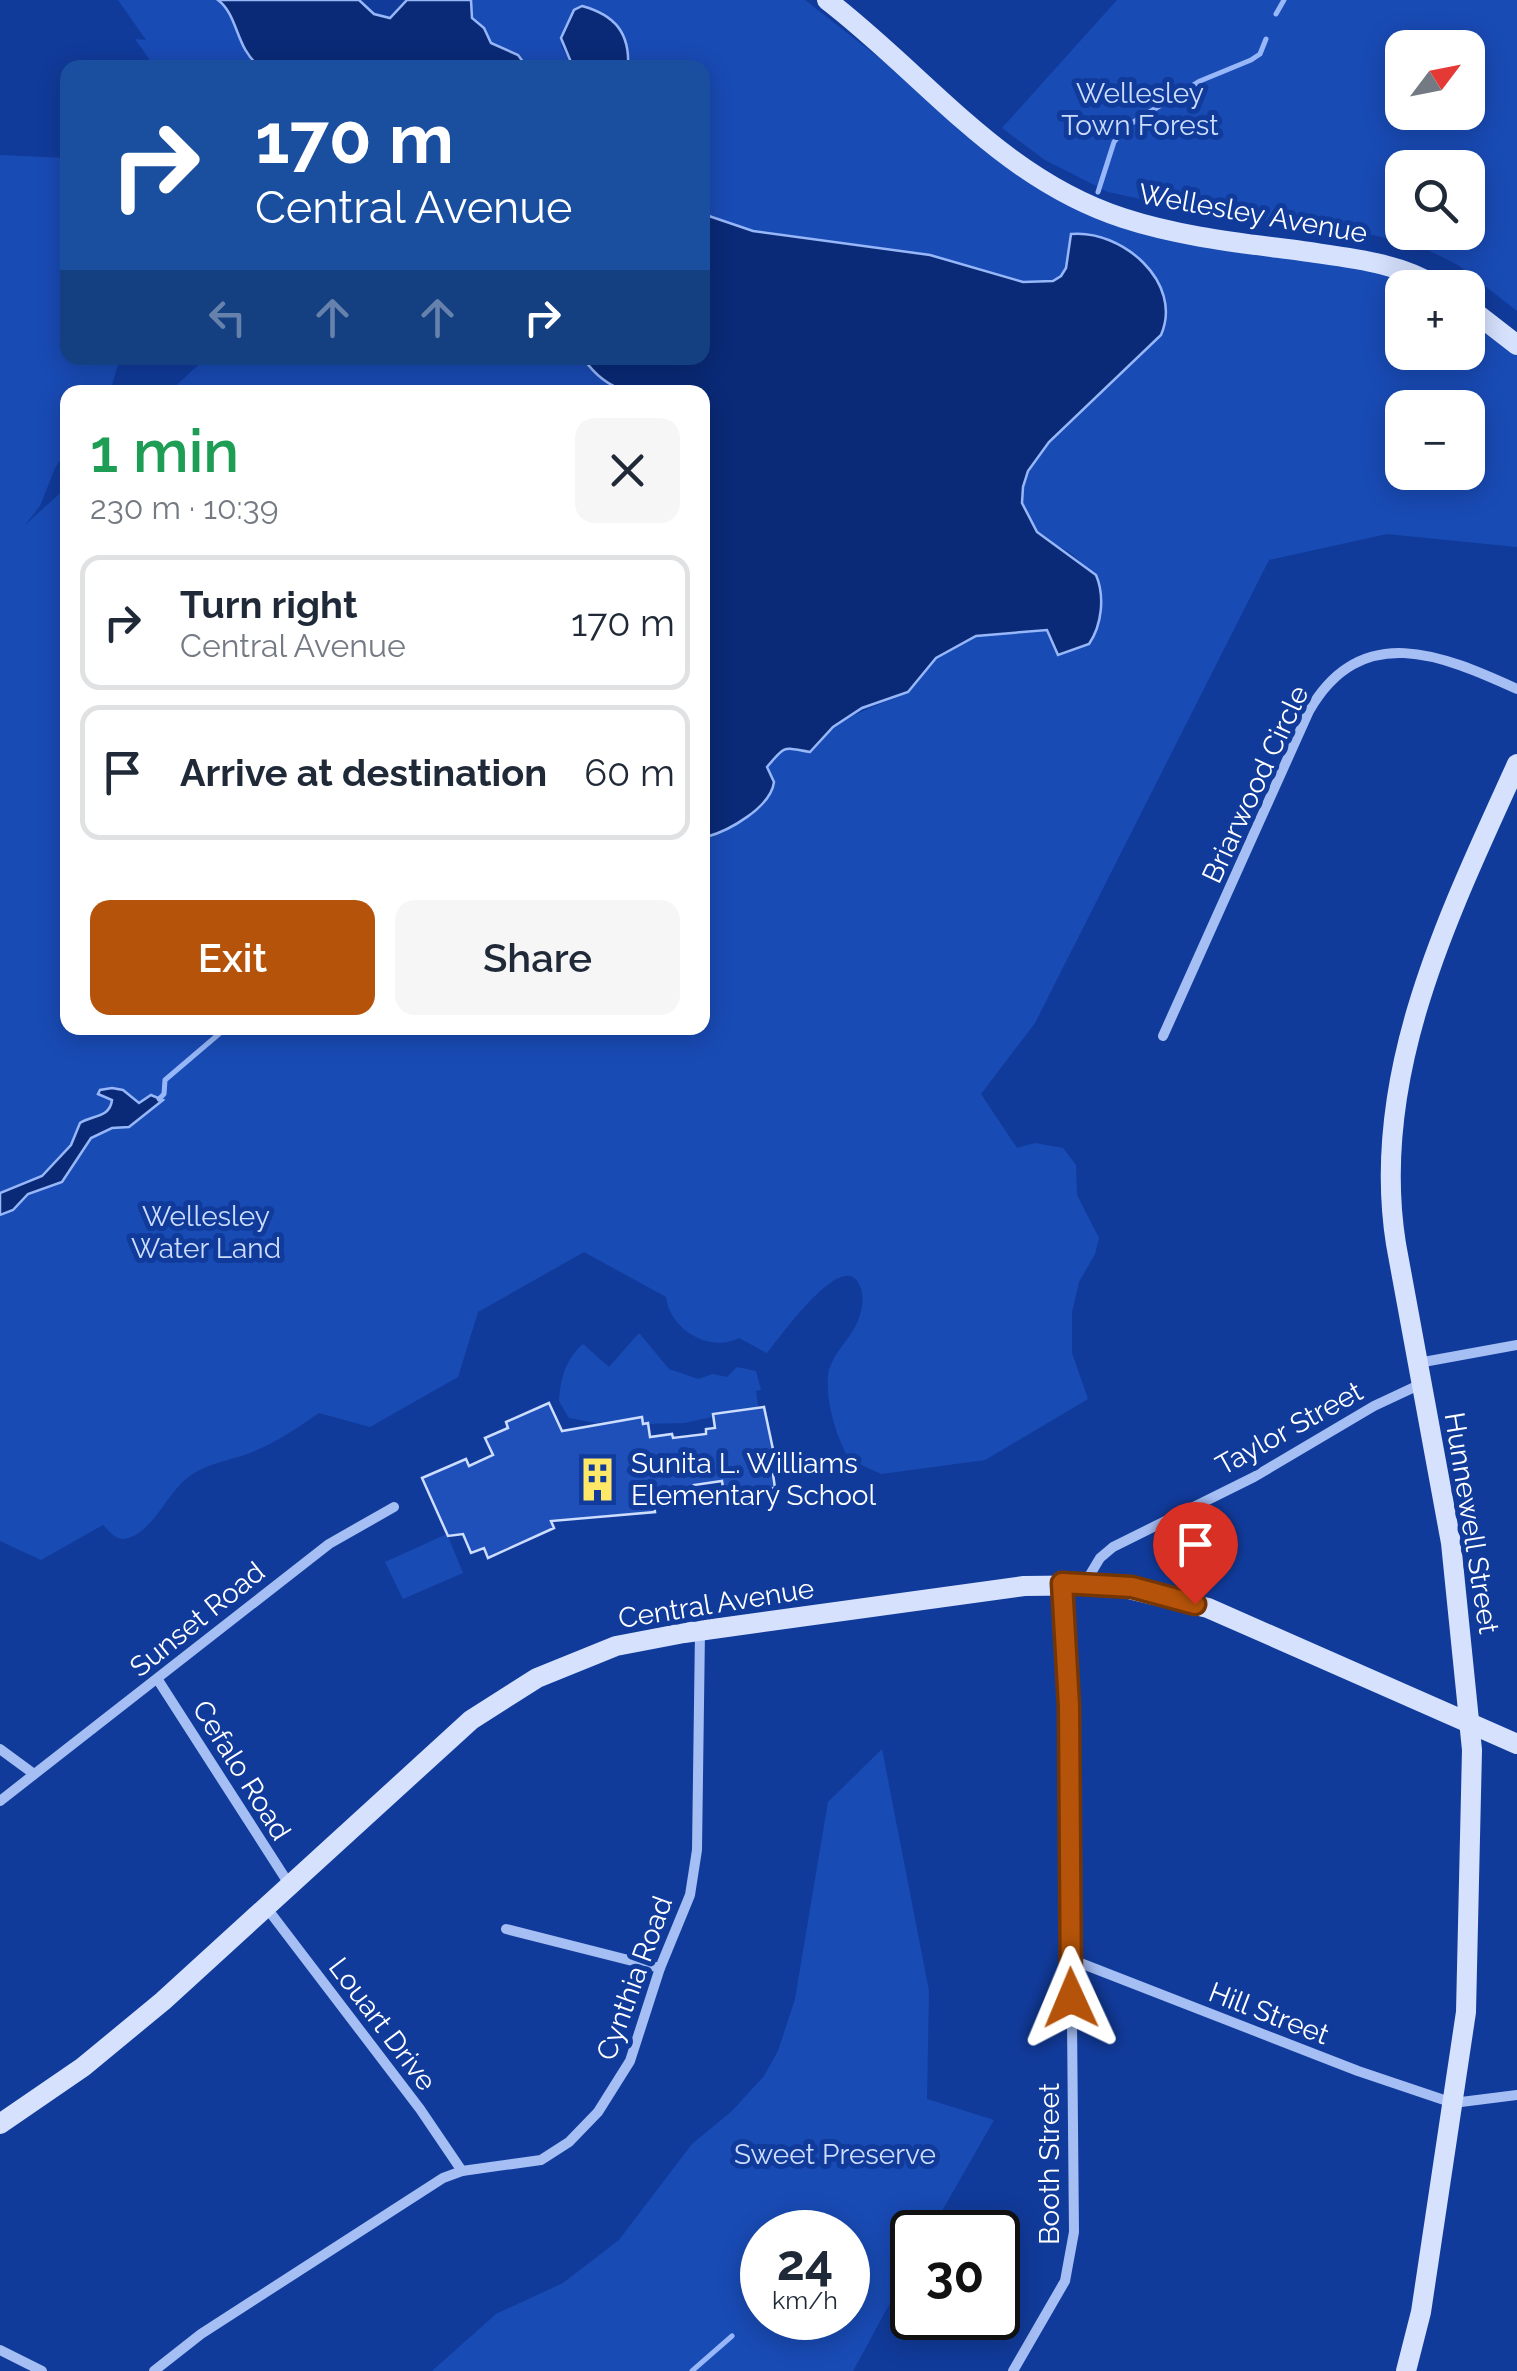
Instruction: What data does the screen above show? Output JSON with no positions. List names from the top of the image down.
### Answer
{
  "streets": {
    "main road": ["Wellesley Avenue", "Hunnewell Street", "Central Avenue"],
    "street": [
      "Briarwood Circle",
      "Taylor Street",
      "Sunset Road",
      "Cefalo Road",
      "Cynthia Road",
      "Hill Street",
      "Louart Drive",
      "Booth Street"
    ]
  },
  "crossings": [
    ["Taylor Street", "Hunnewell Street"],
    ["Taylor Street", "Central Avenue"],
    ["Hunnewell Street", "Central Avenue"],
    ["Hunnewell Street", "Hill Street"],
    ["Central Avenue", "Cefalo Road"],
    ["Central Avenue", "Cynthia Road"],
    ["Central Avenue", "Louart Drive"],
    ["Central Avenue", "Booth Street"],
    ["Sunset Road", "Cefalo Road"],
    ["Cynthia Road", "Louart Drive"],
    ["Hill Street", "Booth Street"]
  ],
  "parks": ["Wellesley Town Forest", "Wellesley Water Land", "Sweet Preserve"],
  "places": {
    "building": ["Sunita L. Williams Elementary School"]
  },
  "north": "top right",
  "page": {
    "map_buttons": ["+", "−"],
    "turn": ["170 m", "Central Avenue"],
    "heading": ["1 min", "230 m · 10:39"],
    "list": [
      {
        "name": "Turn right",
        "note": "Central Avenue",
        "value": "170 m"
      },
      {
        "name": "Arrive at destination",
        "value": "60 m"
      }
    ],
    "buttons": ["Exit", "Share"],
    "speed": "24 km/h",
    "limit": "30"
  }
}
